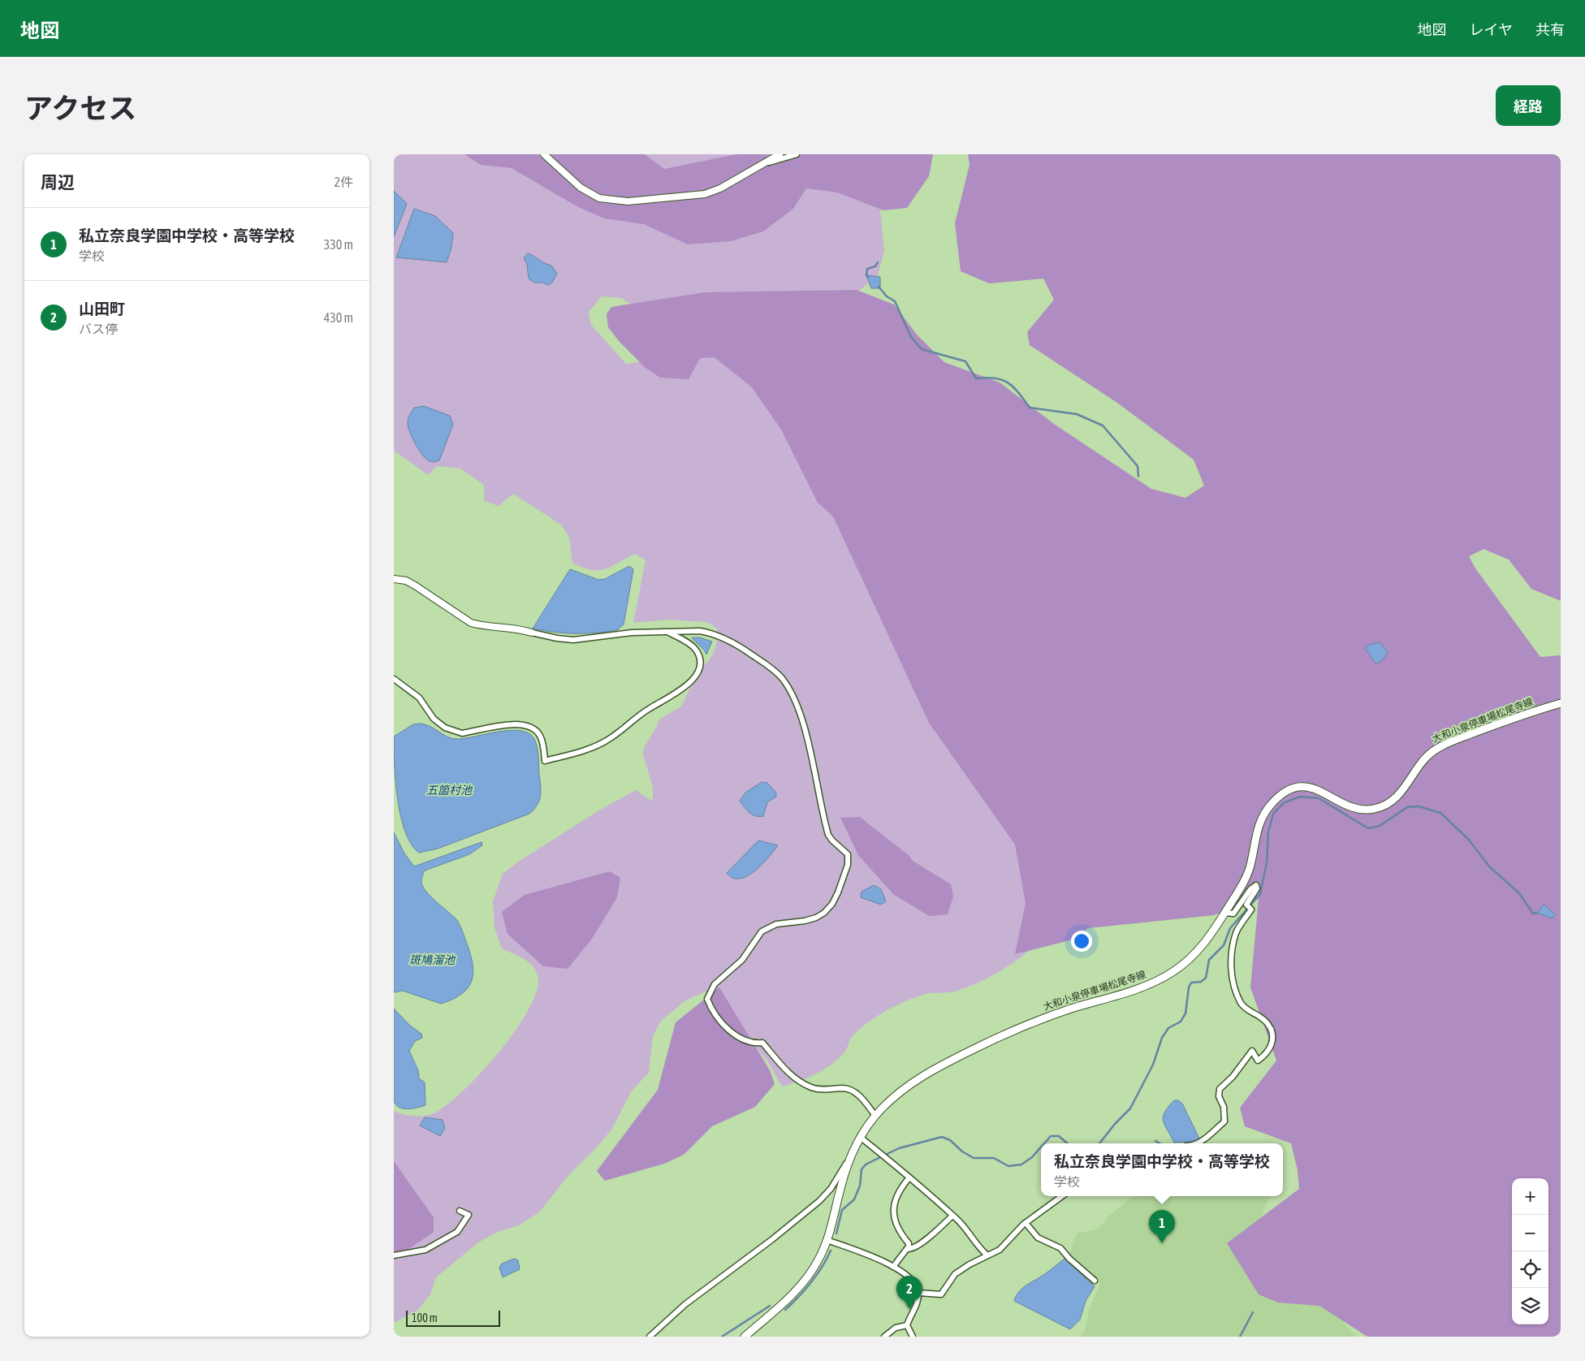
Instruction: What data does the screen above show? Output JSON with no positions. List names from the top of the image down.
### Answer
{
  "streets": {
    "main road": ["大和小泉停車場松尾寺線"]
  },
  "water": ["五箇村池", "斑鳩溜池"],
  "scale_bar": "100 m",
  "page": {
    "header": "地図",
    "nav": ["地図", "レイヤ", "共有"],
    "title": "アクセス",
    "buttons": "経路",
    "heading": ["周辺", "2件"],
    "list": [
      {
        "mark": "1",
        "name": "私立奈良学園中学校・高等学校",
        "note": "学校",
        "value": "330 m"
      },
      {
        "mark": "2",
        "name": "山田町",
        "note": "バス停",
        "value": "430 m"
      }
    ],
    "popup": ["私立奈良学園中学校・高等学校", "学校"],
    "map_buttons": ["+", "−"],
    "pins": ["1", "2"],
    "scale": "100 m"
  }
}
